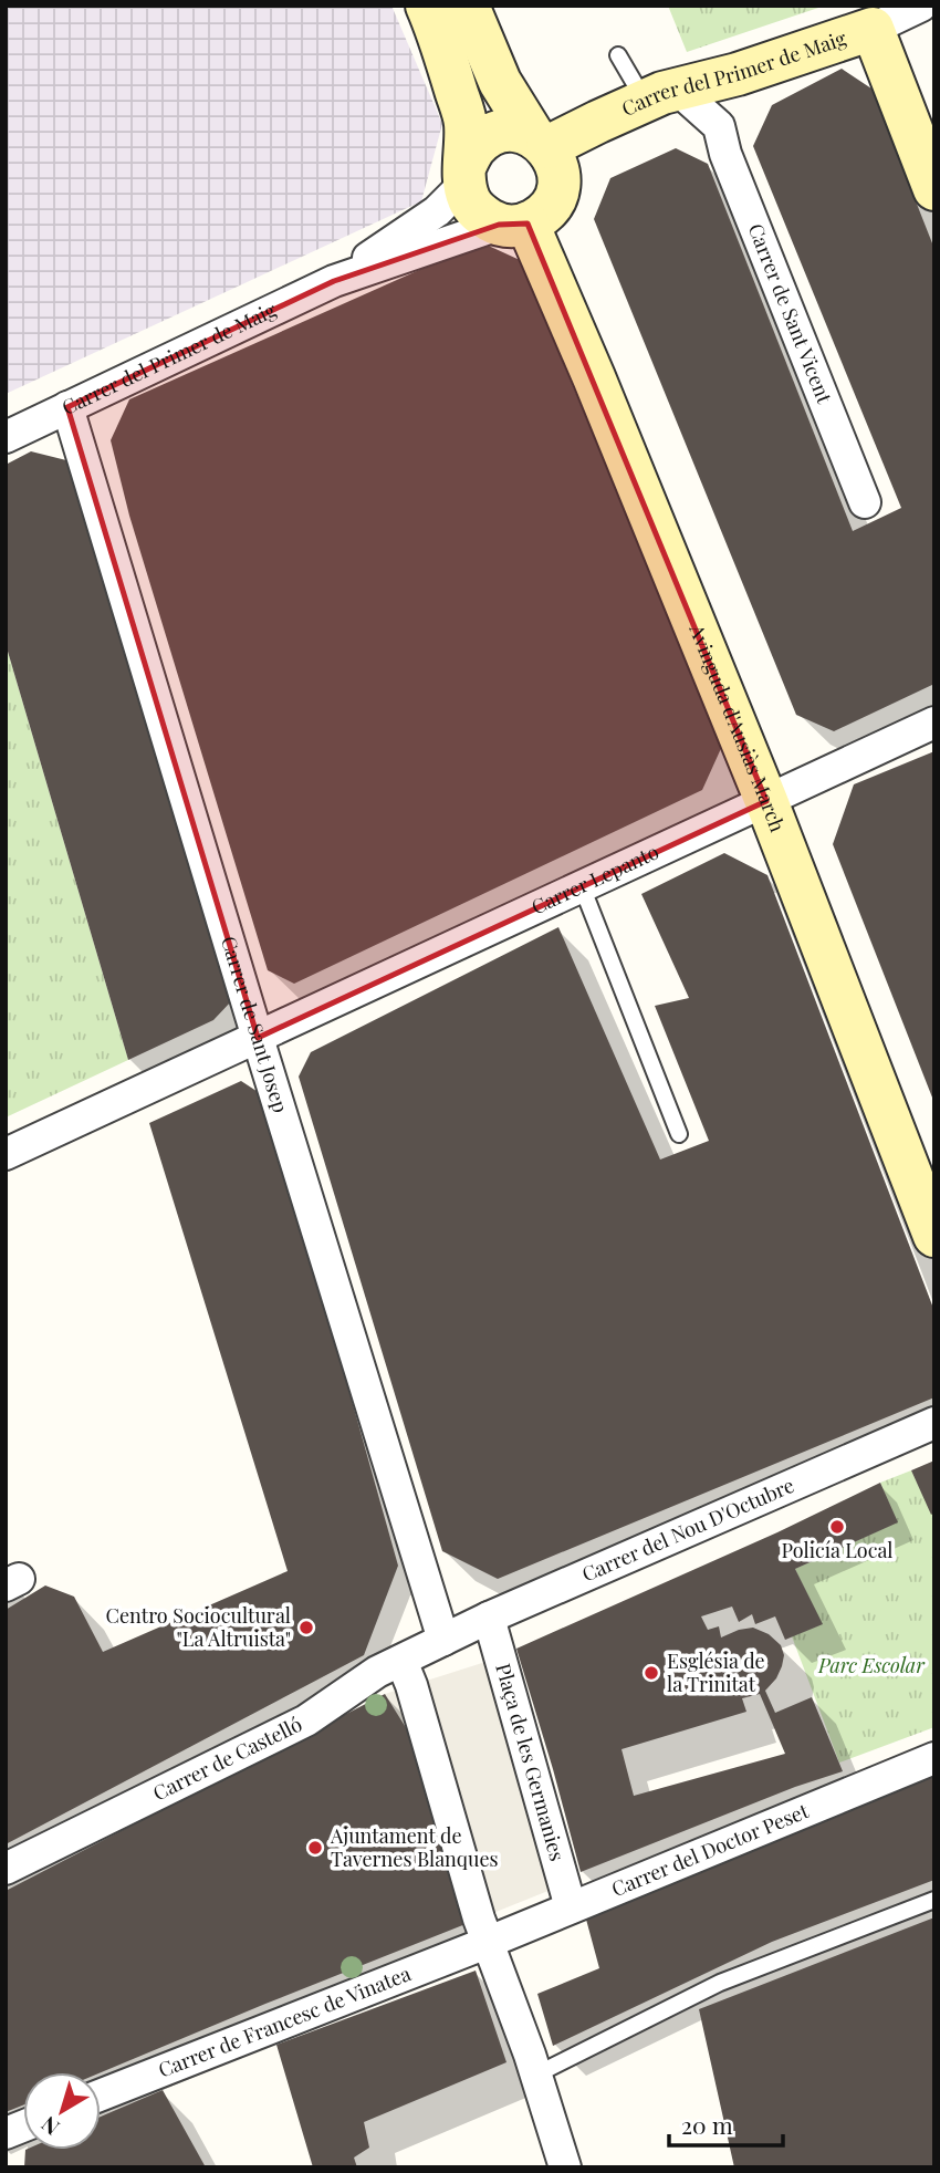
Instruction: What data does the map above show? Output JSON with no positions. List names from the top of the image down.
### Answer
{
  "streets": {
    "street": [
      "Carrer del Primer de Maig",
      "Carrer de Sant Vicent",
      "Avinguda d'Ausiàs March",
      "Carrer Lepanto",
      "Carrer de Sant Josep",
      "Carrer del Nou D'Octubre",
      "Carrer de Castelló",
      "Plaça de les Germanies",
      "Carrer del Doctor Peset",
      "Carrer de Francesc de Vinatea"
    ]
  },
  "crossings": [
    ["Carrer del Primer de Maig", "Avinguda d'Ausiàs March"],
    ["Carrer del Primer de Maig", "Carrer de Sant Josep"],
    ["Avinguda d'Ausiàs March", "Carrer Lepanto"],
    ["Carrer Lepanto", "Carrer de Sant Josep"],
    ["Carrer de Sant Josep", "Carrer del Nou D'Octubre"],
    ["Carrer de Sant Josep", "Carrer de Castelló"],
    ["Carrer del Nou D'Octubre", "Carrer de Castelló"],
    ["Carrer del Nou D'Octubre", "Plaça de les Germanies"],
    ["Plaça de les Germanies", "Carrer del Doctor Peset"],
    ["Carrer del Doctor Peset", "Carrer de Francesc de Vinatea"]
  ],
  "parks": ["Parc Escolar"],
  "places": [
    "Policía Local",
    "Centro Sociocultural \"La Altruista\"",
    "Església de la Trinitat",
    "Ajuntament de Tavernes Blanques"
  ],
  "scale_bar": "20 m",
  "north": "bottom left"
}
